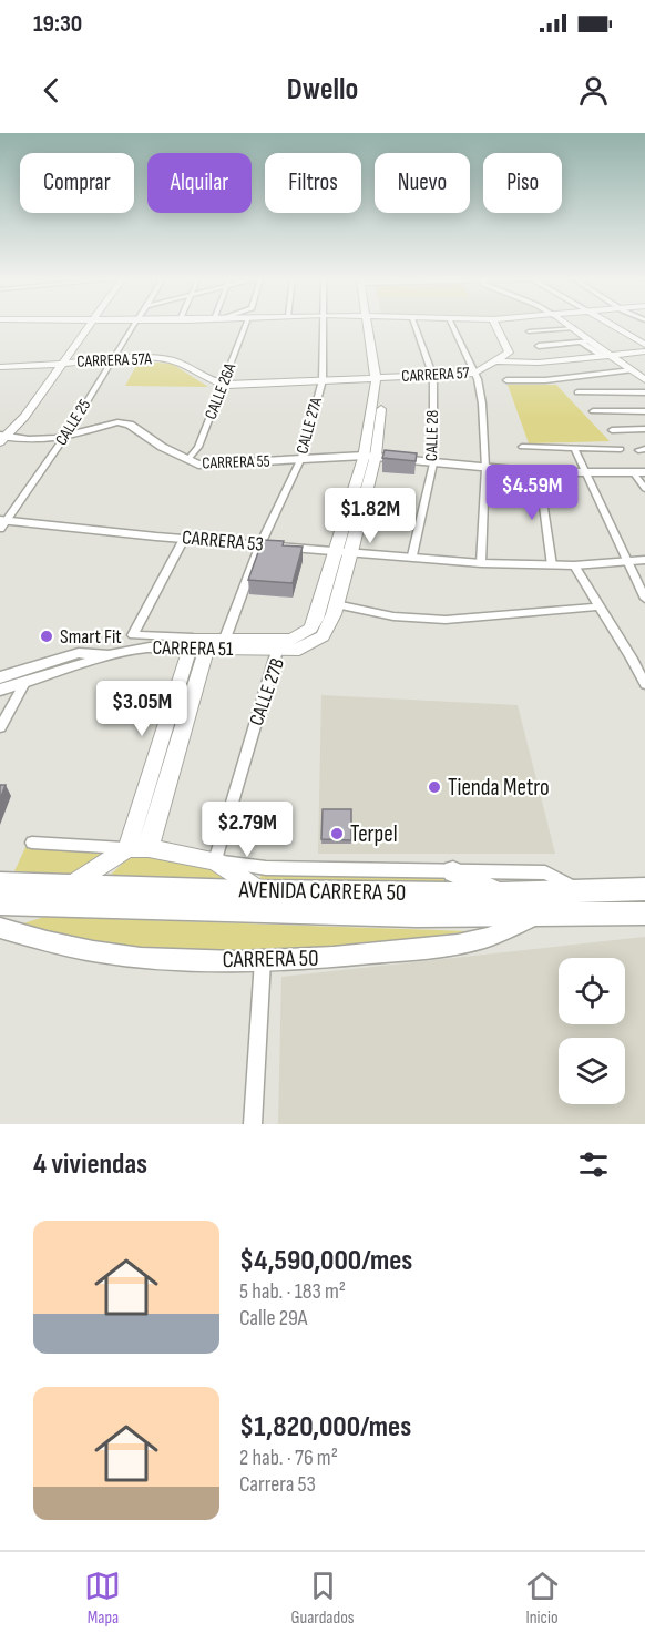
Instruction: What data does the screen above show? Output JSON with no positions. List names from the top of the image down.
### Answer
{
  "streets": {
    "main road": [
      "CARRERA 57A",
      "CARRERA 57",
      "CALLE 27A",
      "CARRERA 51",
      "CALLE 27B",
      "AVENIDA CARRERA 50"
    ],
    "street": [
      "CALLE 26A",
      "CALLE 25",
      "CALLE 28",
      "CARRERA 55",
      "CARRERA 53",
      "CARRERA 50"
    ]
  },
  "crossings": [
    ["CARRERA 57A", "CARRERA 57"],
    ["CARRERA 57A", "CALLE 26A"],
    ["CARRERA 57A", "CALLE 25"],
    ["CARRERA 57", "CALLE 26A"],
    ["CARRERA 57", "CALLE 27A"],
    ["CARRERA 57", "CALLE 28"],
    ["CARRERA 57", "CALLE 27B"],
    ["CALLE 26A", "CARRERA 55"],
    ["CALLE 25", "CARRERA 55"],
    ["CALLE 25", "CARRERA 53"],
    ["CALLE 27A", "CARRERA 55"],
    ["CALLE 27A", "CARRERA 53"],
    ["CALLE 27A", "CARRERA 51"],
    ["CALLE 28", "CARRERA 55"],
    ["CALLE 28", "CARRERA 53"],
    ["CARRERA 55", "CALLE 27B"],
    ["CARRERA 53", "CARRERA 51"],
    ["CARRERA 53", "CALLE 27B"],
    ["CARRERA 51", "CALLE 27B"],
    ["AVENIDA CARRERA 50", "CARRERA 50"]
  ],
  "places": ["Smart Fit", "Tienda Metro", "Terpel"],
  "page": {
    "status": "19:30",
    "header": "Dwello",
    "chip": [
      "Comprar",
      "Alquilar",
      "Filtros",
      "Nuevo",
      "Piso"
    ],
    "price": [
      "$4.59M",
      "$1.82M",
      "$3.05M",
      "$2.79M"
    ],
    "heading": "4 viviendas",
    "list": [
      {
        "name": "$4,590,000/mes",
        "note": "5 hab. · 183 m² · Calle 29A"
      },
      {
        "name": "$1,820,000/mes",
        "note": "2 hab. · 76 m² · Carrera 53"
      }
    ],
    "tabs": ["Mapa", "Guardados", "Inicio"]
  }
}
